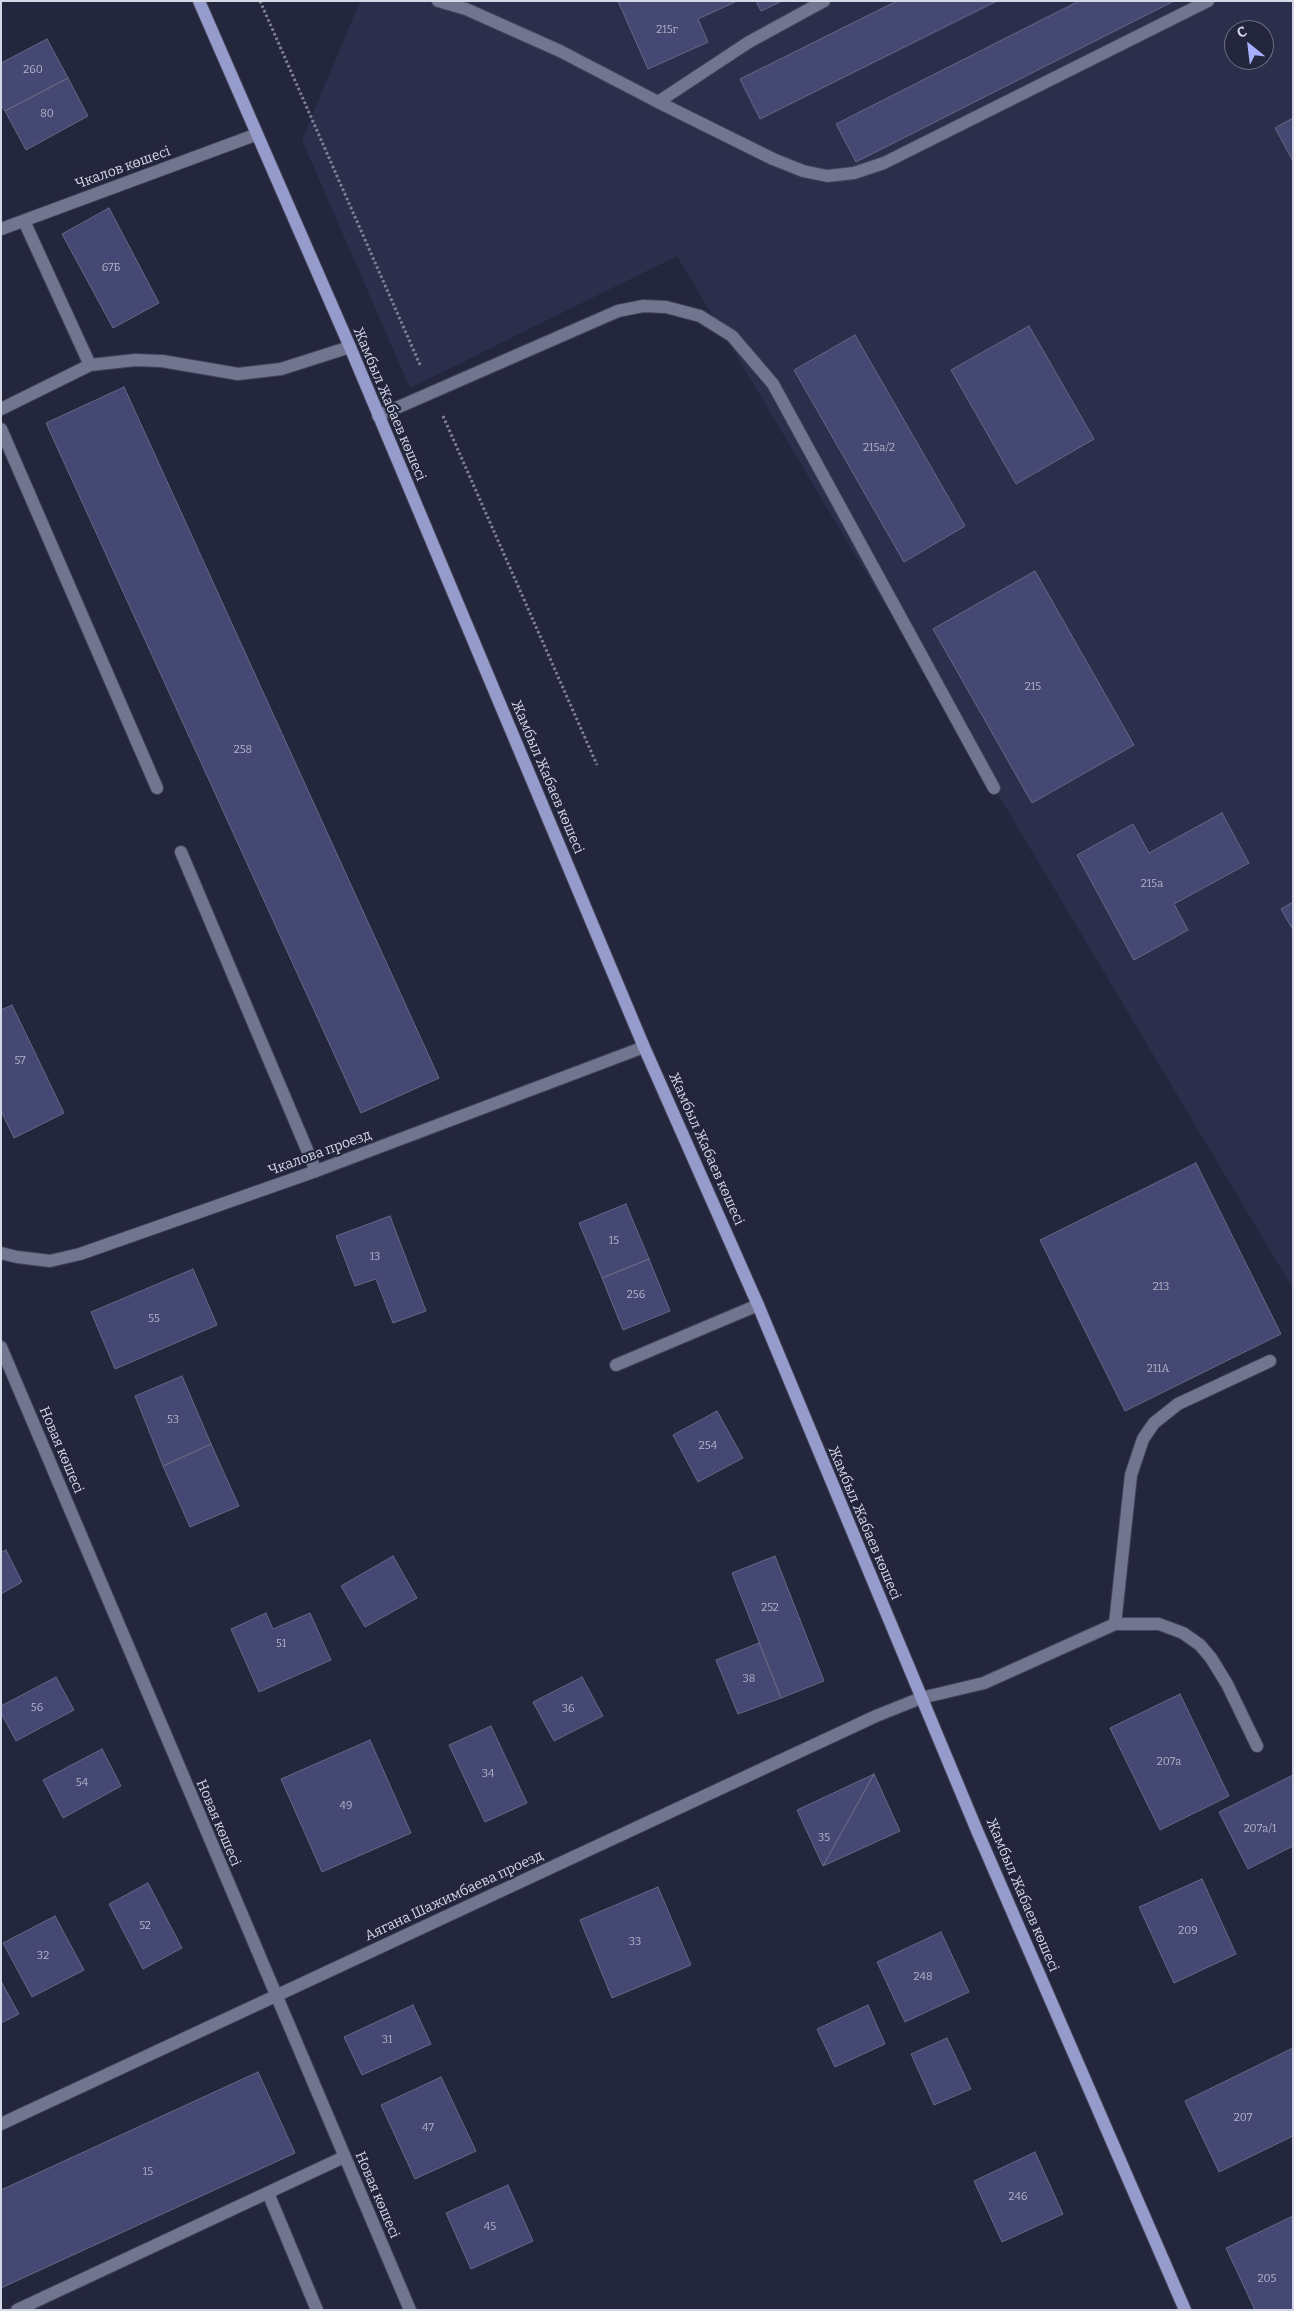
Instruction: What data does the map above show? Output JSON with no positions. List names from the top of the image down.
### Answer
{
  "streets": {
    "main road": ["Жамбыл Жабаев көшесі"],
    "street": [
      "Чкалов көшесі",
      "Чкалова проезд",
      "Новая көшесі",
      "Аягана Шажимбаева проезд"
    ]
  },
  "crossings": [
    ["Чкалов көшесі", "Жамбыл Жабаев көшесі"],
    ["Жамбыл Жабаев көшесі", "Чкалова проезд"],
    ["Жамбыл Жабаев көшесі", "Аягана Шажимбаева проезд"],
    ["Новая көшесі", "Аягана Шажимбаева проезд"]
  ],
  "house_numbers": [
    "215г",
    "260",
    "80",
    "67Б",
    "215а/2",
    "215",
    "258",
    "215а",
    "57",
    "15",
    "13",
    "213",
    "256",
    "55",
    "211A",
    "53",
    "254",
    "252",
    "51",
    "38",
    "56",
    "36",
    "207а",
    "34",
    "54",
    "49",
    "207а/1",
    "35",
    "52",
    "209",
    "33",
    "32",
    "248",
    "31",
    "207",
    "47",
    "15",
    "246",
    "45",
    "205"
  ],
  "north": "top left"
}
